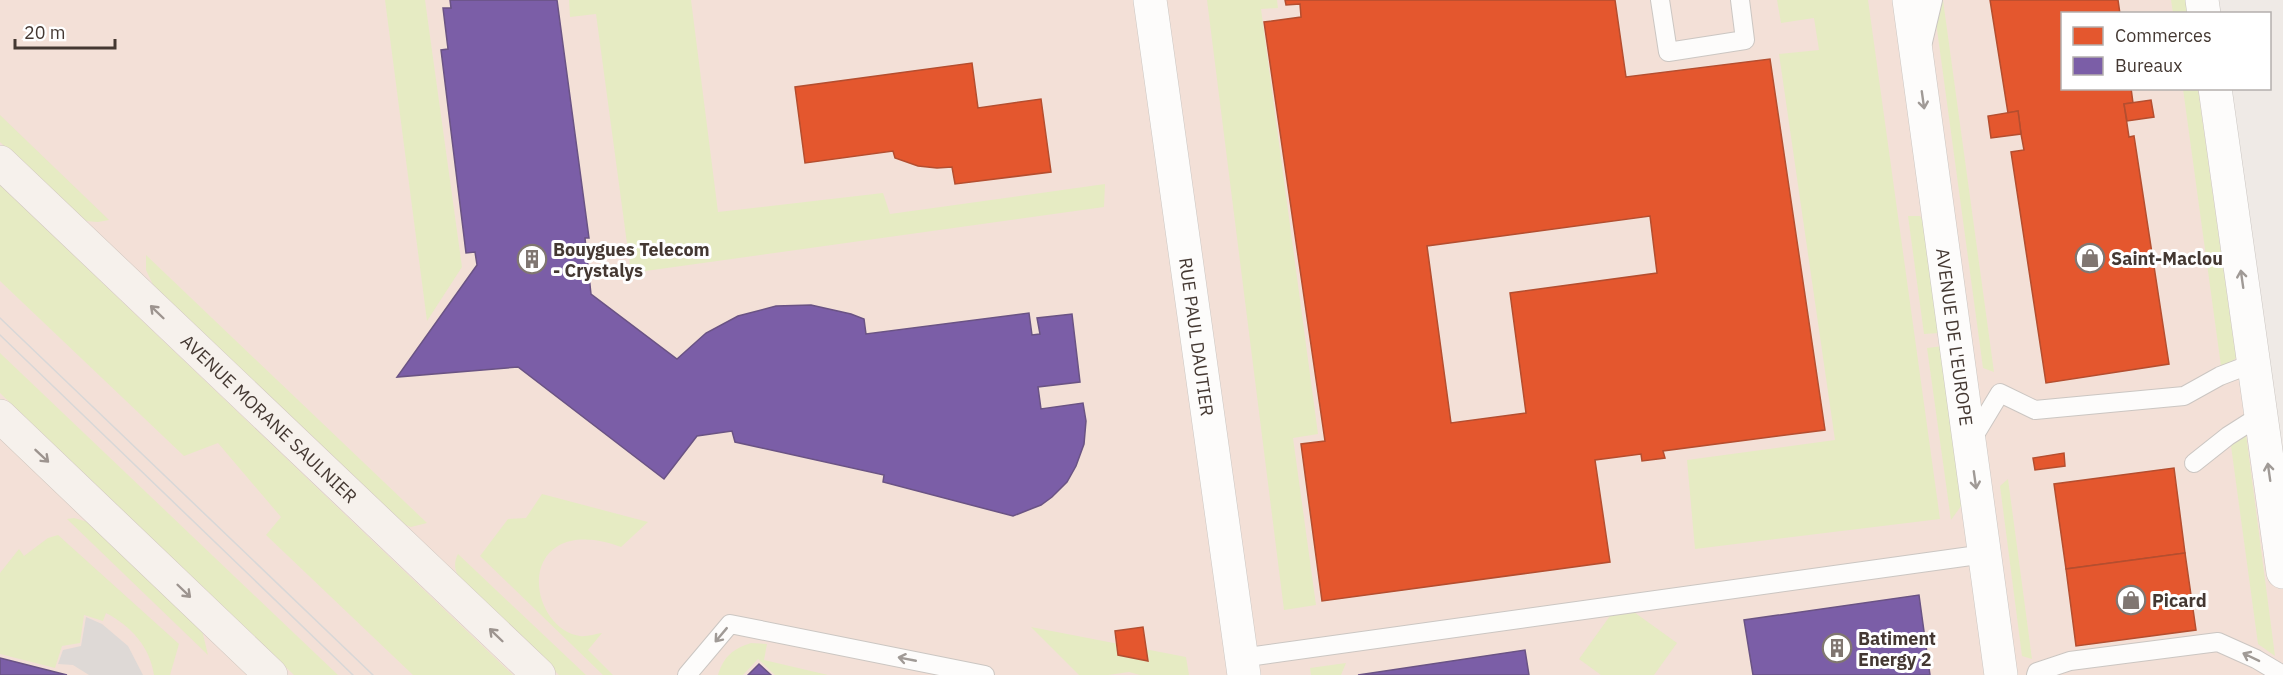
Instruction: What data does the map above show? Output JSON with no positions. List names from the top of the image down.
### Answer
{
  "streets": {
    "main road": ["AVENUE MORANE SAULNIER"],
    "street": ["AVENUE DE L'EUROPE", "RUE PAUL DAUTIER"]
  },
  "places": {
    "shop": ["Saint-Maclou", "Picard"],
    "building": ["Bouygues Telecom - Crystalys", "Batiment Energy 2"]
  },
  "legend": ["Commerces", "Bureaux"],
  "scale_bar": "20 m"
}
